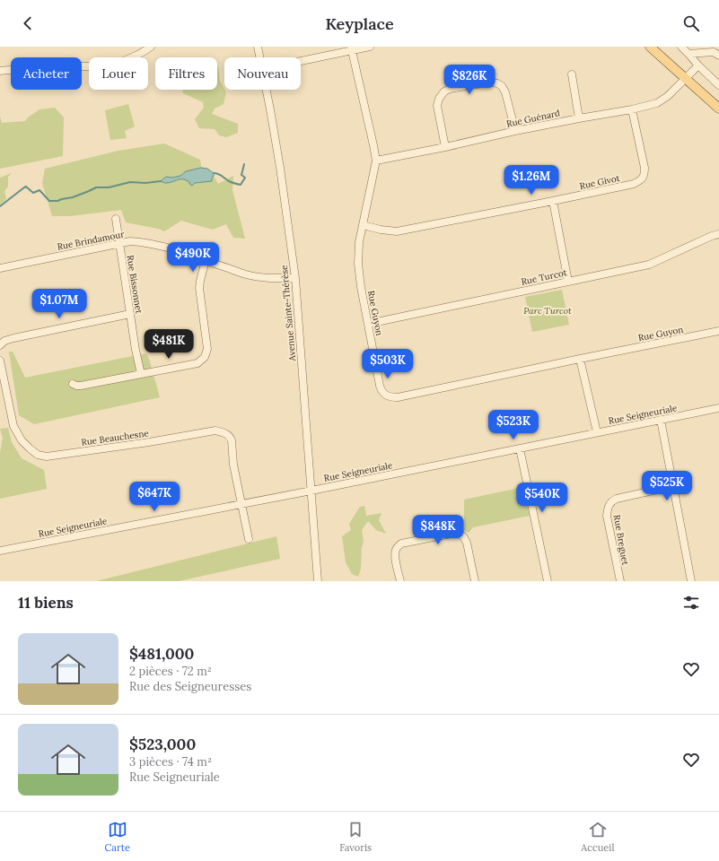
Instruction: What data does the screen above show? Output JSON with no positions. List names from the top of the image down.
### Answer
{
  "streets": {
    "street": [
      "Rue Guénard",
      "Rue Givot",
      "Rue Brindamour",
      "Rue Turcot",
      "Rue Bissonnet",
      "Avenue Sainte-Thérèse",
      "Rue Guyon",
      "Rue Seigneuriale",
      "Rue Beauchesne",
      "Rue Breguet"
    ]
  },
  "crossings": [
    ["Rue Guénard", "Rue Givot"],
    ["Rue Guénard", "Rue Guyon"],
    ["Rue Givot", "Rue Guyon"],
    ["Rue Brindamour", "Rue Bissonnet"],
    ["Rue Brindamour", "Avenue Sainte-Thérèse"],
    ["Rue Turcot", "Rue Guyon"],
    ["Avenue Sainte-Thérèse", "Rue Seigneuriale"],
    ["Rue Seigneuriale", "Rue Beauchesne"]
  ],
  "parks": ["Parc Turcot"],
  "page": {
    "header": "Keyplace",
    "chip": [
      "Acheter",
      "Louer",
      "Filtres",
      "Nouveau"
    ],
    "price": [
      "$826K",
      "$1.26M",
      "$490K",
      "$1.07M",
      "$481K",
      "$503K",
      "$523K",
      "$525K",
      "$647K",
      "$540K",
      "$848K"
    ],
    "heading": "11 biens",
    "list": [
      {
        "name": "$481,000",
        "note": "2 pièces · 72 m² · Rue des Seigneuresses"
      },
      {
        "name": "$523,000",
        "note": "3 pièces · 74 m² · Rue Seigneuriale"
      }
    ],
    "tabs": ["Carte", "Favoris", "Accueil"]
  }
}
